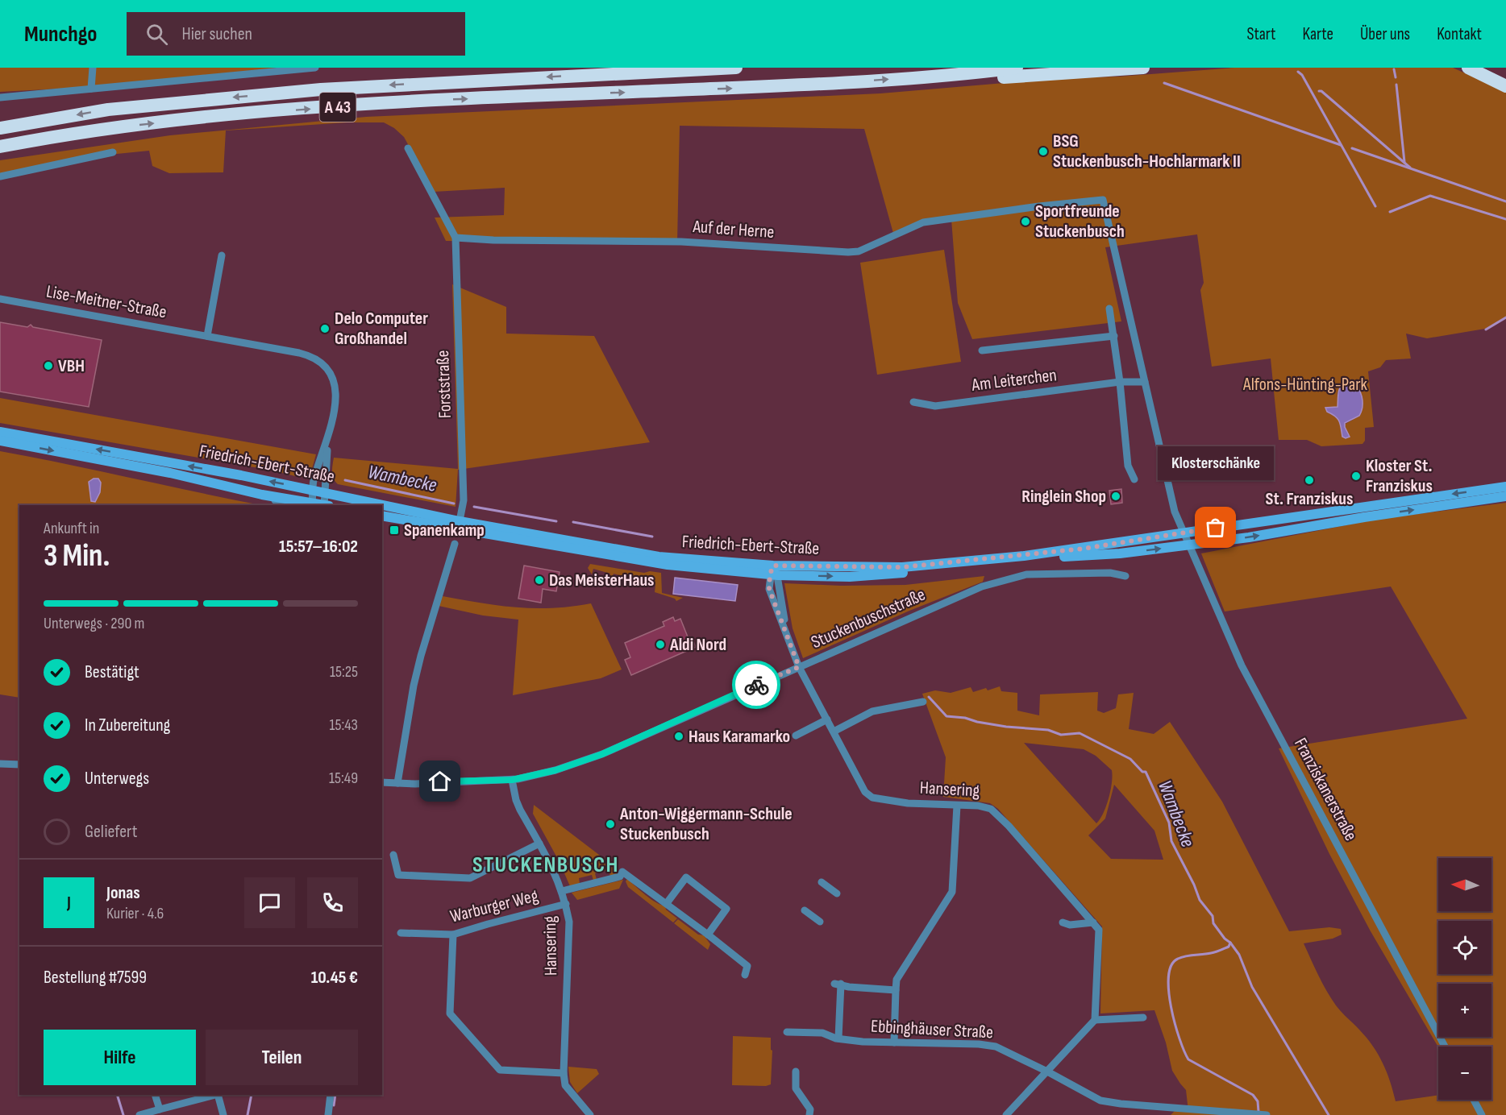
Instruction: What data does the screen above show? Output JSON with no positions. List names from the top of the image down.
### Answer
{
  "streets": {
    "highway": ["A 43"],
    "main road": ["Friedrich-Ebert-Straße"],
    "street": [
      "Auf der Herne",
      "Lise-Meitner-Straße",
      "Am Leiterchen",
      "Forststraße",
      "Stuckenbuschstraße",
      "Hansering",
      "Franziskanerstraße",
      "Warburger Weg",
      "Ebbinghäuser Straße"
    ]
  },
  "crossings": [
    ["Auf der Herne", "Am Leiterchen"],
    ["Auf der Herne", "Forststraße"],
    ["Lise-Meitner-Straße", "Friedrich-Ebert-Straße"],
    ["Forststraße", "Friedrich-Ebert-Straße"],
    ["Friedrich-Ebert-Straße", "Hansering"],
    ["Friedrich-Ebert-Straße", "Franziskanerstraße"],
    ["Stuckenbuschstraße", "Hansering"],
    ["Hansering", "Warburger Weg"]
  ],
  "districts": ["STUCKENBUSCH"],
  "water": ["Wambecke"],
  "parks": ["Alfons-Hünting-Park"],
  "places": {
    "other": [
      "BSG Stuckenbusch-Hochlarmark II",
      "Sportfreunde Stuckenbusch",
      "Delo Computer Großhandel",
      "VBH",
      "Kloster St. Franziskus",
      "St. Franziskus",
      "Ringlein Shop",
      "Klosterschänke",
      "Das MeisterHaus",
      "Aldi Nord",
      "Haus Karamarko",
      "Anton-Wiggermann-Schule Stuckenbusch"
    ],
    "transit": ["Spanenkamp"]
  },
  "north": "left",
  "page": {
    "header": "Munchgo",
    "search": "Hier suchen",
    "nav": [
      "Start",
      "Karte",
      "Über uns",
      "Kontakt"
    ],
    "bubble": "Klosterschänke",
    "heading": ["3 Min.", "Ankunft in", "15:57–16:02"],
    "panel": [
      "Jonas",
      "Kurier · 4.6",
      "Bestellung #7599",
      "10.45 €"
    ],
    "bar": "Unterwegs · 290 m",
    "list": [
      ["Bestätigt", "15:25"],
      ["In Zubereitung", "15:43"],
      ["Unterwegs", "15:49"],
      "Geliefert"
    ],
    "map_buttons": ["+", "−"],
    "round": "J",
    "buttons": ["Hilfe", "Teilen"]
  }
}
